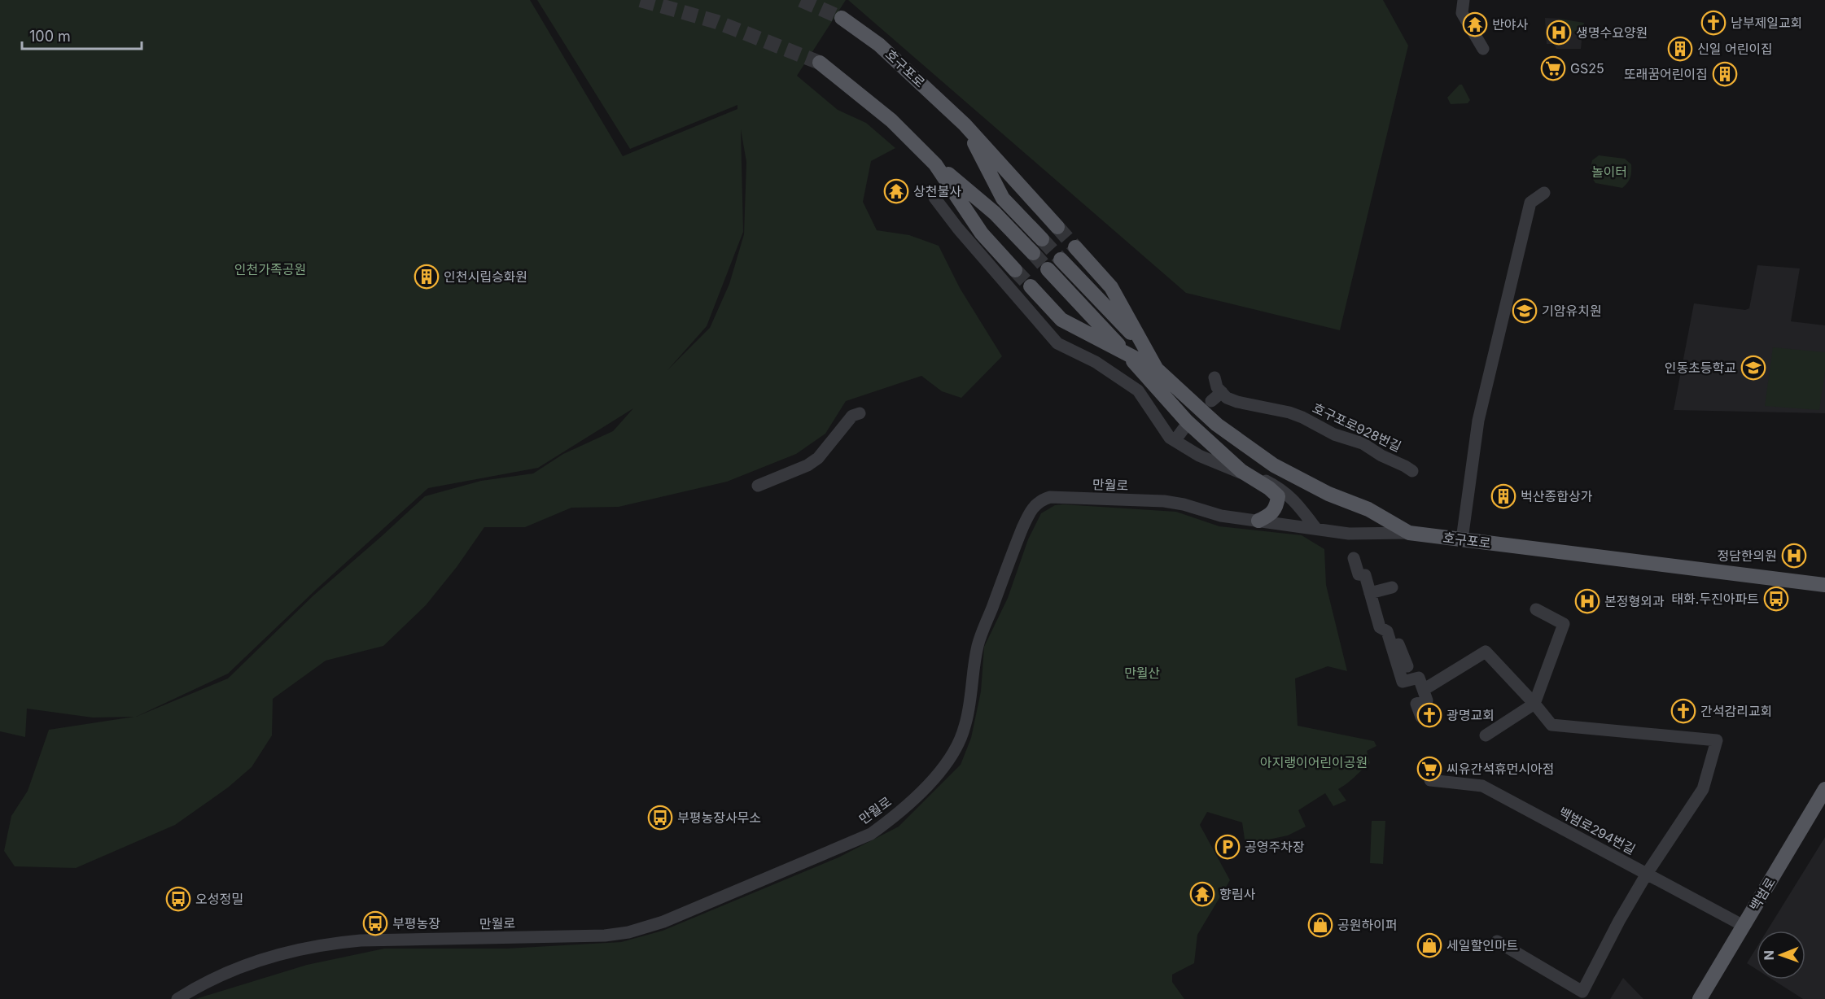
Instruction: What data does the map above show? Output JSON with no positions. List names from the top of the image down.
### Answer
{
  "streets": {
    "main road": ["호구포로", "백범로"],
    "street": ["호구포로928번길", "만월로", "백범로294번길"]
  },
  "crossings": [
    ["호구포로", "만월로"],
    ["백범로294번길", "백범로"]
  ],
  "parks": [
    "놀이터",
    "인천가족공원",
    "만월산",
    "아지랭이어린이공원"
  ],
  "places": {
    "church": ["남부제일교회", "간석감리교회", "광명교회"],
    "temple": ["반야사", "상천불사", "향림사"],
    "hospital": ["생명수요양원", "정담한의원", "본정형외과"],
    "building": [
      "신일 어린이집",
      "또래꿈어린이집",
      "인천시립승화원",
      "벅산종합상가"
    ],
    "supermarket": ["GS25", "씨유간석휴먼시아점"],
    "school or university": ["기암유치원", "인동초등학교"],
    "bus stop": [
      "태화.두진아파트",
      "부평농장사무소",
      "오성정밀",
      "부평농장"
    ],
    "parking": ["공영주차장"],
    "shop": ["공원하이퍼", "세일할인마트"]
  },
  "scale_bar": "100 m",
  "north": "left"
}
